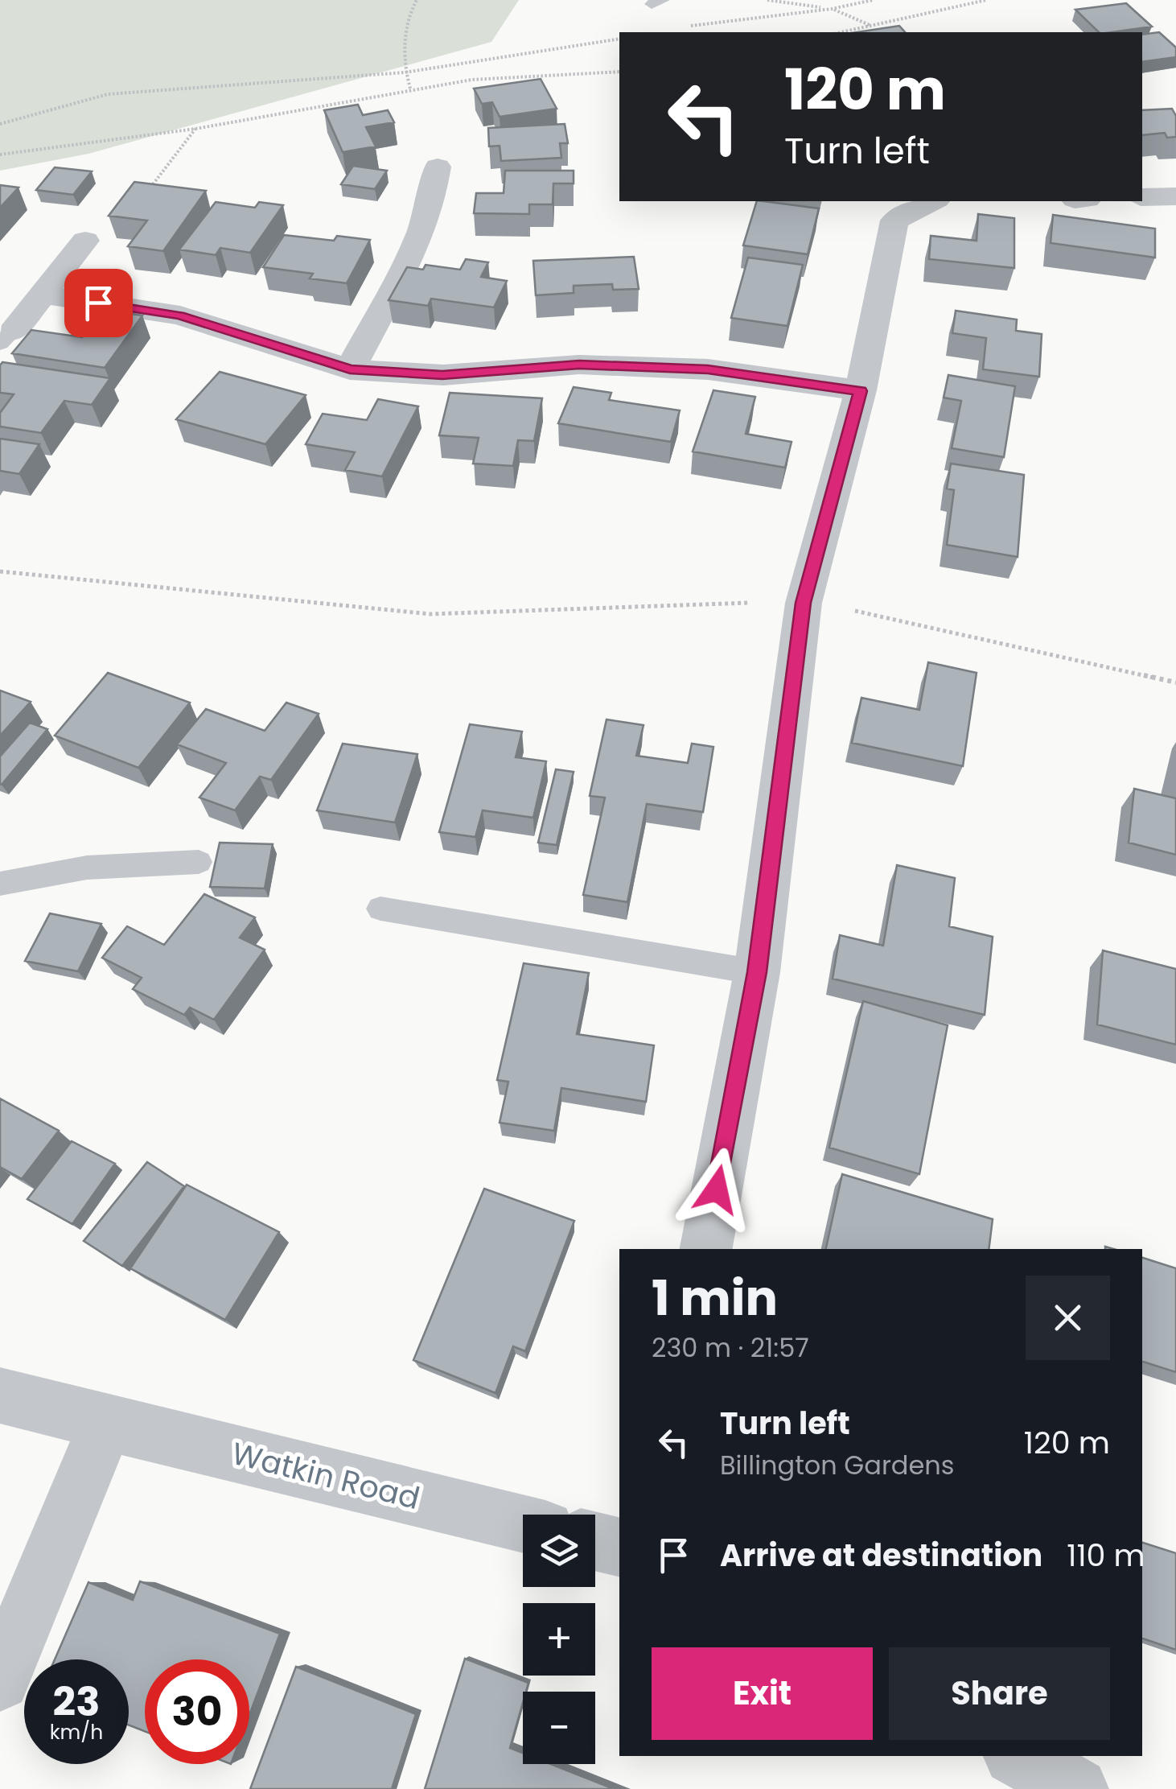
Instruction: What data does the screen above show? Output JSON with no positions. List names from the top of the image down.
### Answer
{
  "streets": {
    "street": ["Watkin Road"]
  },
  "page": {
    "turn": ["120 m", "Turn left"],
    "heading": ["1 min", "230 m · 21:57"],
    "list": [
      {
        "name": "Turn left",
        "note": "Billington Gardens",
        "value": "120 m"
      },
      {
        "name": "Arrive at destination",
        "value": "110 m"
      }
    ],
    "map_buttons": ["+", "−"],
    "buttons": ["Exit", "Share"],
    "speed": "23 km/h",
    "limit": "30"
  }
}
